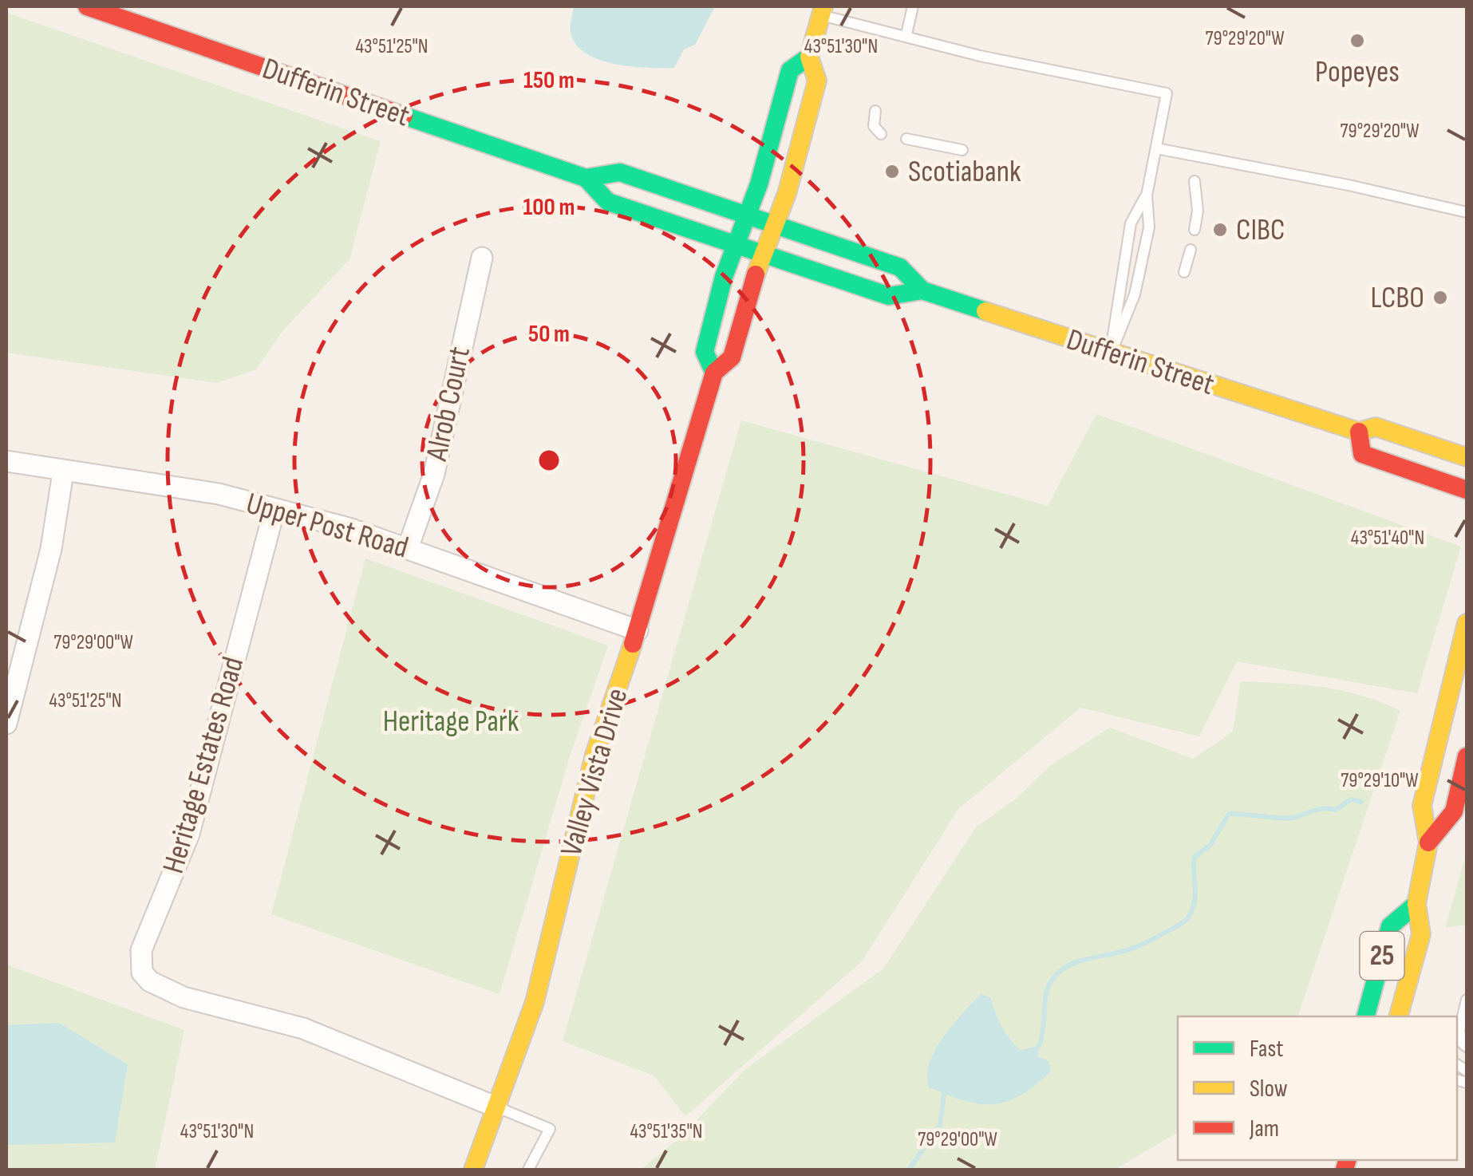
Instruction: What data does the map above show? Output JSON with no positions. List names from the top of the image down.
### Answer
{
  "streets": {
    "main road": ["Dufferin Street", "Valley Vista Drive", "25"],
    "street": ["Alrob Court", "Upper Post Road", "Heritage Estates Road"]
  },
  "crossings": [
    ["Dufferin Street", "Valley Vista Drive"],
    ["Alrob Court", "Upper Post Road"],
    ["Upper Post Road", "Heritage Estates Road"],
    ["Upper Post Road", "Valley Vista Drive"],
    ["Heritage Estates Road", "Valley Vista Drive"]
  ],
  "parks": ["Heritage Park"],
  "places": [
    "Popeyes",
    "Scotiabank",
    "CIBC",
    "LCBO"
  ],
  "legend": ["Fast", "Slow", "Jam"],
  "coordinates": [
    "79°29'20\"W",
    "43°51'25\"N",
    "43°51'30\"N",
    "43°51'40\"N",
    "79°29'00\"W",
    "79°29'10\"W",
    "43°51'35\"N"
  ],
  "rings": ["150 m", "100 m", "50 m"]
}
